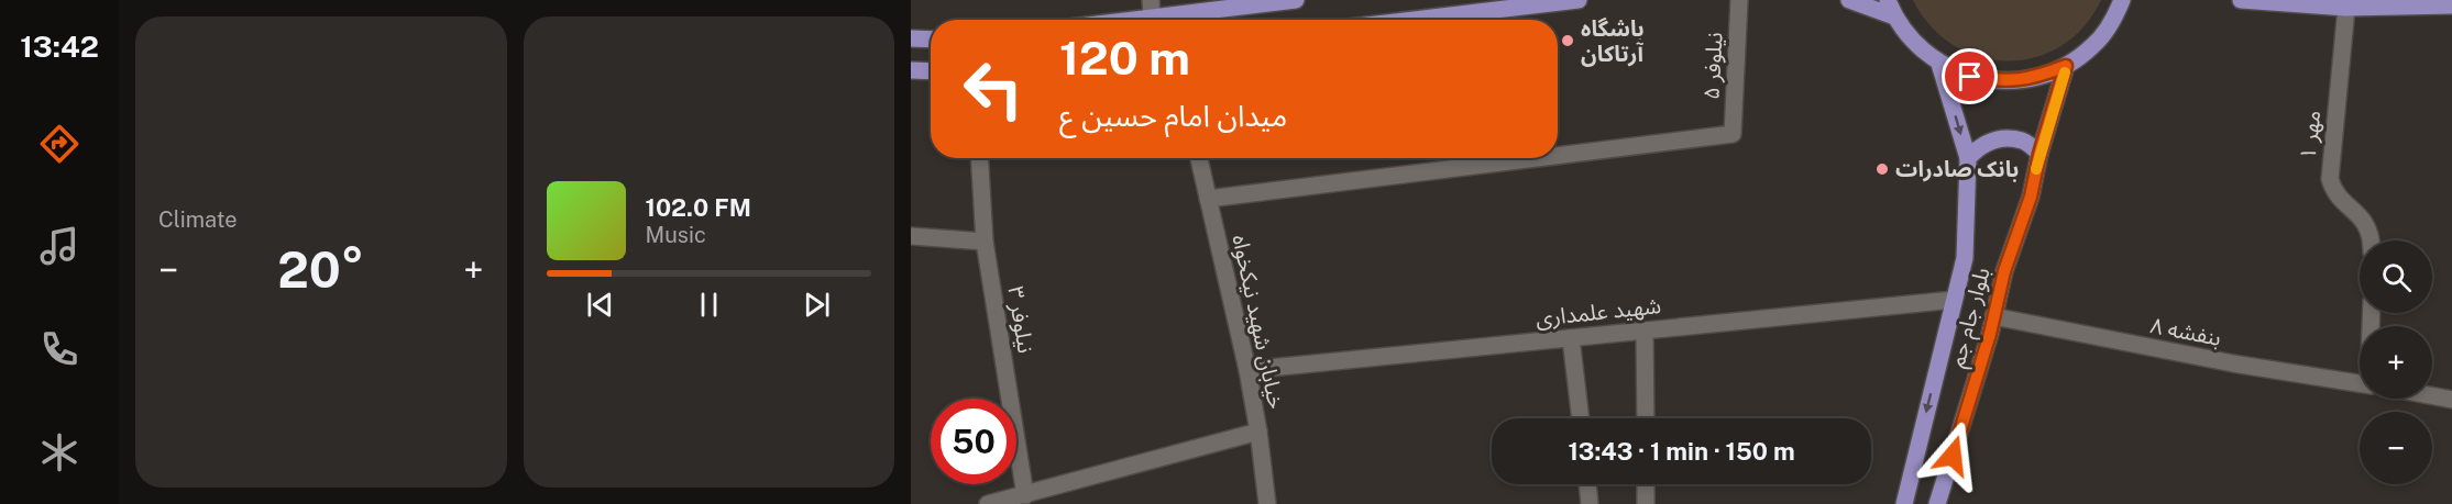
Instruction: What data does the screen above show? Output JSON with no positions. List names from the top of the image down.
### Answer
{
  "streets": {
    "main road": ["بلوار جام جم"],
    "street": [
      "نیلوفر ۵",
      "مهر ۱",
      "شهید علمداری",
      "نیلوفر ۳",
      "خیابان شهید نیکخواه",
      "بنفشه ۸"
    ]
  },
  "crossings": [
    ["نیلوفر ۵", "خیابان شهید نیکخواه"],
    ["شهید علمداری", "بلوار جام جم"],
    ["شهید علمداری", "خیابان شهید نیکخواه"],
    ["بلوار جام جم", "بنفشه ۸"]
  ],
  "places": ["باشگاه آرتاکان", "بانک صادرات"],
  "page": {
    "tabs": "13:42",
    "tile": "Climate",
    "turn": ["120 m", "میدان امام حسین ع"],
    "song": ["102.0 FM", "Music"],
    "map_buttons": ["+", "−"],
    "heat": ["−", "20°", "+"],
    "limit": "50",
    "trip": "13:43 · 1 min · 150 m"
  }
}
